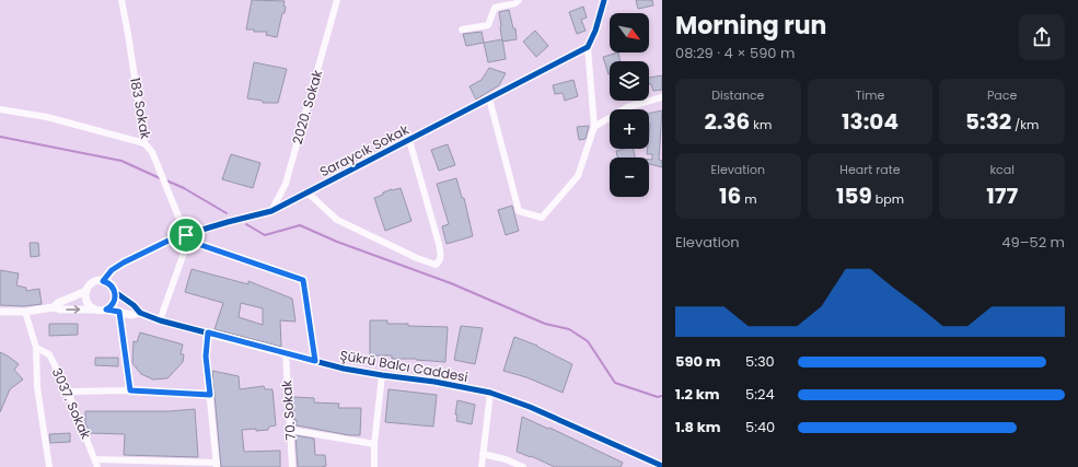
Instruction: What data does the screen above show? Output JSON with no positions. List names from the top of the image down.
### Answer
{
  "streets": {
    "street": [
      "2020. Sokak",
      "183 Sokak",
      "Saraycık Sokak",
      "Şükrü Balcı Caddesi",
      "3037. Sokak",
      "70. Sokak"
    ]
  },
  "crossings": [
    ["2020. Sokak", "Saraycık Sokak"],
    ["183 Sokak", "Saraycık Sokak"],
    ["Saraycık Sokak", "Şükrü Balcı Caddesi"],
    ["Şükrü Balcı Caddesi", "70. Sokak"]
  ],
  "north": "bottom right",
  "page": {
    "heading": ["Morning run", "08:29 · 4 × 590 m"],
    "map_buttons": ["+", "−"],
    "stats": [
      ["Distance", "2.36 km"],
      ["Time", "13:04"],
      ["Pace", "5:32 /km"],
      ["Elevation", "16 m"],
      ["Heart rate", "159 bpm"],
      ["kcal", "177"]
    ],
    "chart": ["Elevation", "49–52 m"],
    "list": [
      {
        "name": "590 m",
        "note": "5:30"
      },
      {
        "name": "1.2 km",
        "note": "5:24"
      },
      {
        "name": "1.8 km",
        "note": "5:40"
      }
    ]
  }
}
